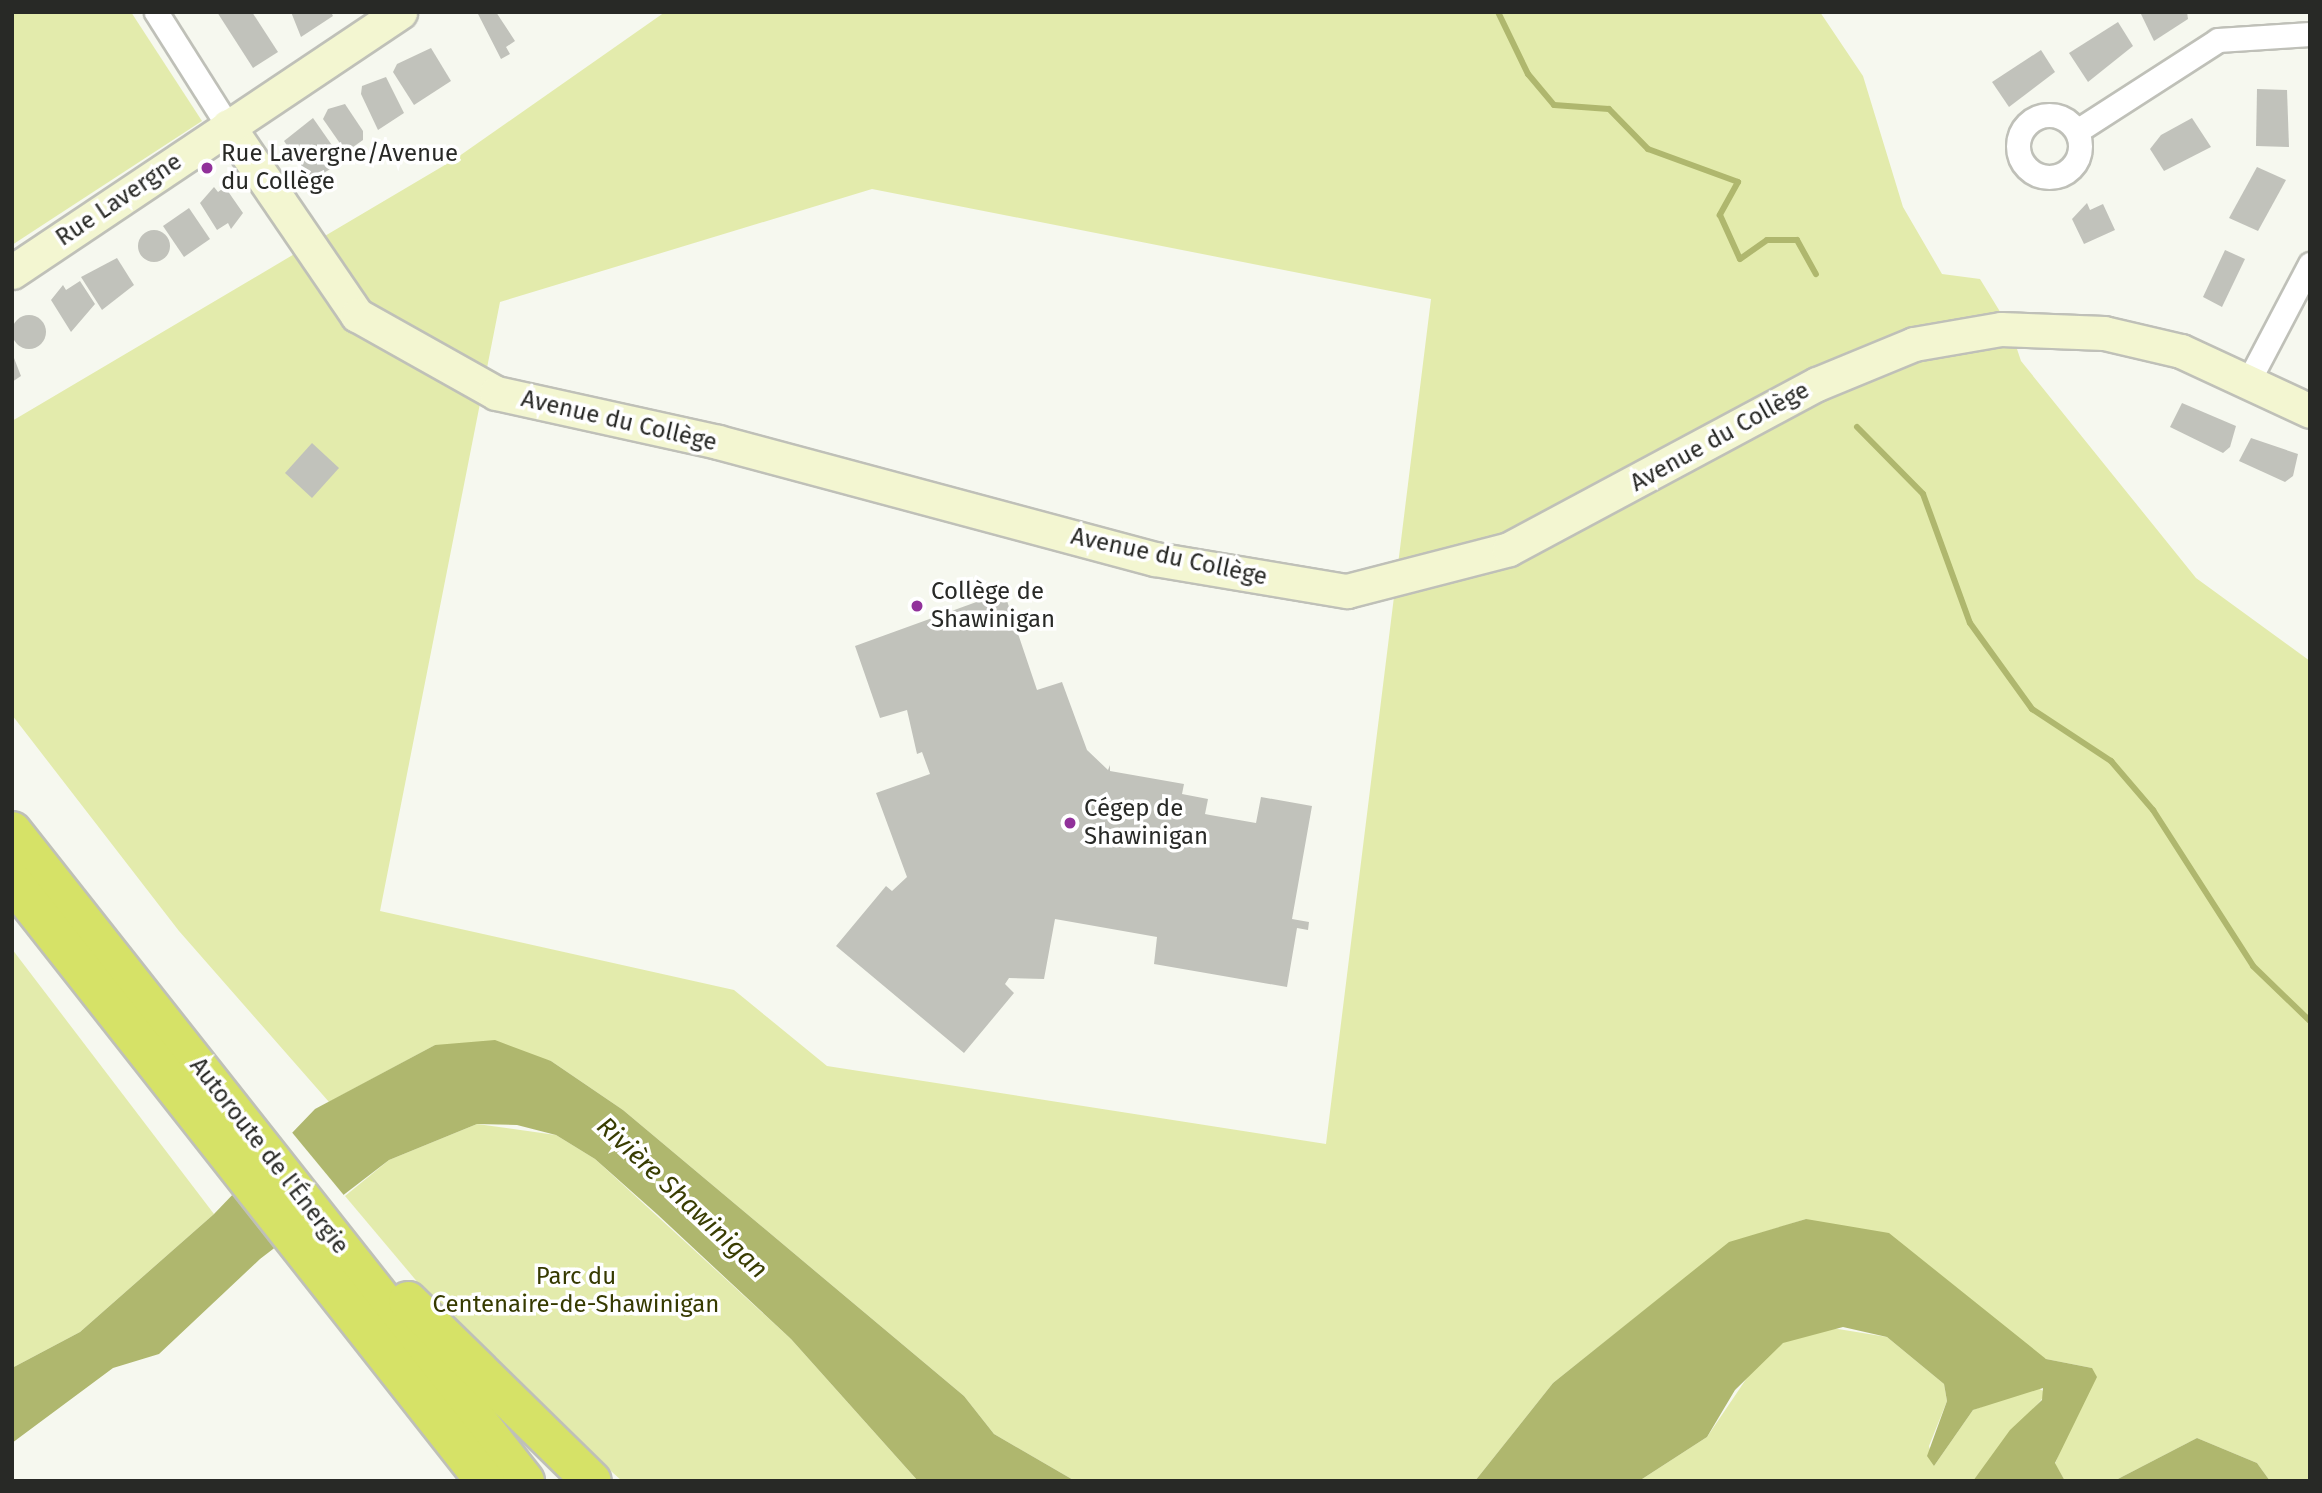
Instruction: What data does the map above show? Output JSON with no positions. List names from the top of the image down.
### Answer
{
  "streets": {
    "highway": ["Autoroute de l'Énergie"],
    "street": ["Rue Lavergne", "Avenue du Collège"]
  },
  "crossings": [
    ["Rue Lavergne", "Avenue du Collège"]
  ],
  "water": ["Rivière Shawinigan"],
  "parks": ["Parc du Centenaire-de-Shawinigan"],
  "places": ["Rue Lavergne/Avenue du Collège", "Collège de Shawinigan", "Cégep de Shawinigan"]
}
